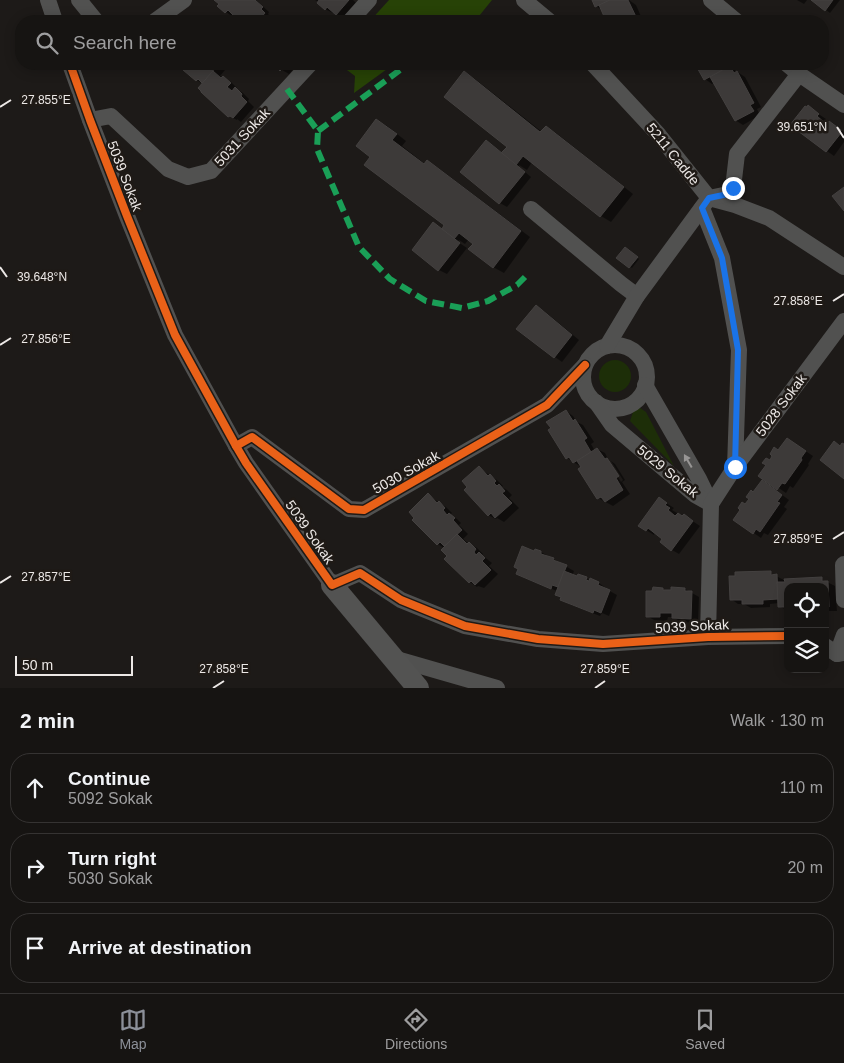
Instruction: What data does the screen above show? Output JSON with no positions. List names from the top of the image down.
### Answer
{
  "streets": {
    "street": [
      "5031 Sokak",
      "5211 Cadde",
      "5039 Sokak",
      "5028 Sokak",
      "5029 Sokak",
      "5030 Sokak"
    ]
  },
  "crossings": [
    ["5031 Sokak", "5039 Sokak"],
    ["5039 Sokak", "5030 Sokak"],
    ["5028 Sokak", "5029 Sokak"],
    ["5029 Sokak", "5030 Sokak"]
  ],
  "scale_bar": "50 m",
  "page": {
    "search": "Search here",
    "scale": "50 m",
    "heading": ["2 min", "Walk · 130 m"],
    "list": [
      ["Continue", "5092 Sokak", "110 m"],
      ["Turn right", "5030 Sokak", "20 m"],
      "Arrive at destination"
    ],
    "nav": ["Map", "Directions", "Saved"]
  },
  "coordinates": [
    "27.855°E",
    "39.651°N",
    "39.648°N",
    "27.858°E",
    "27.856°E",
    "27.859°E",
    "27.857°E"
  ]
}
